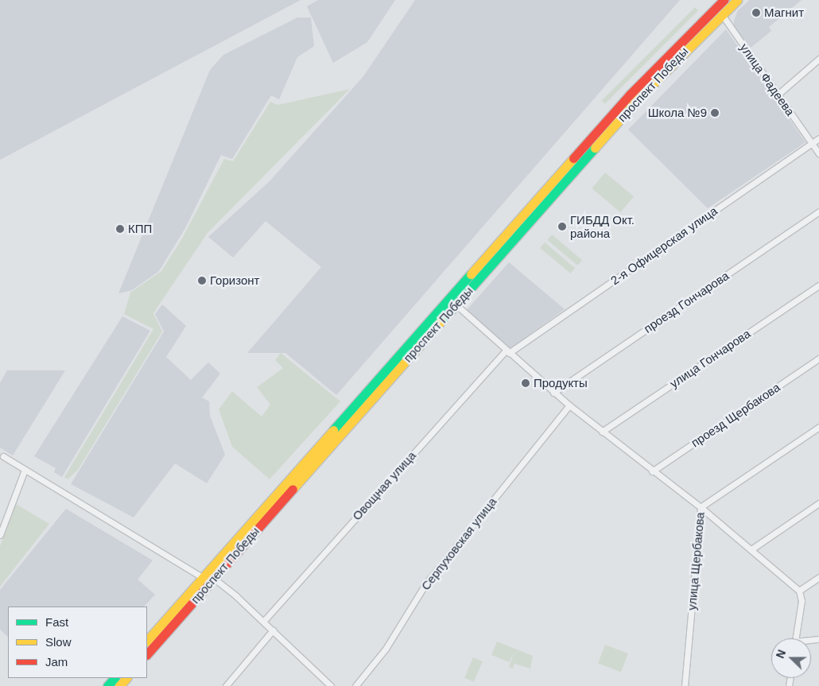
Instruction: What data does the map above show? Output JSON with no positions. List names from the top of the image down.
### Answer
{
  "streets": {
    "main road": ["проспект Победы"],
    "street": [
      "улица Фадеева",
      "2-я Офицерская улица",
      "проезд Гончарова",
      "улица Гончарова",
      "проезд Щербакова",
      "Овощная улица",
      "Серпуховская улица",
      "улица Щербакова"
    ]
  },
  "crossings": [
    ["улица Фадеева", "проспект Победы"],
    ["улица Фадеева", "2-я Офицерская улица"],
    ["2-я Офицерская улица", "Овощная улица"]
  ],
  "places": [
    "Магнит",
    "Школа №9",
    "ГИБДД Окт. района",
    "КПП",
    "Горизонт",
    "Продукты"
  ],
  "legend": ["Fast", "Slow", "Jam"],
  "north": "left"
}
